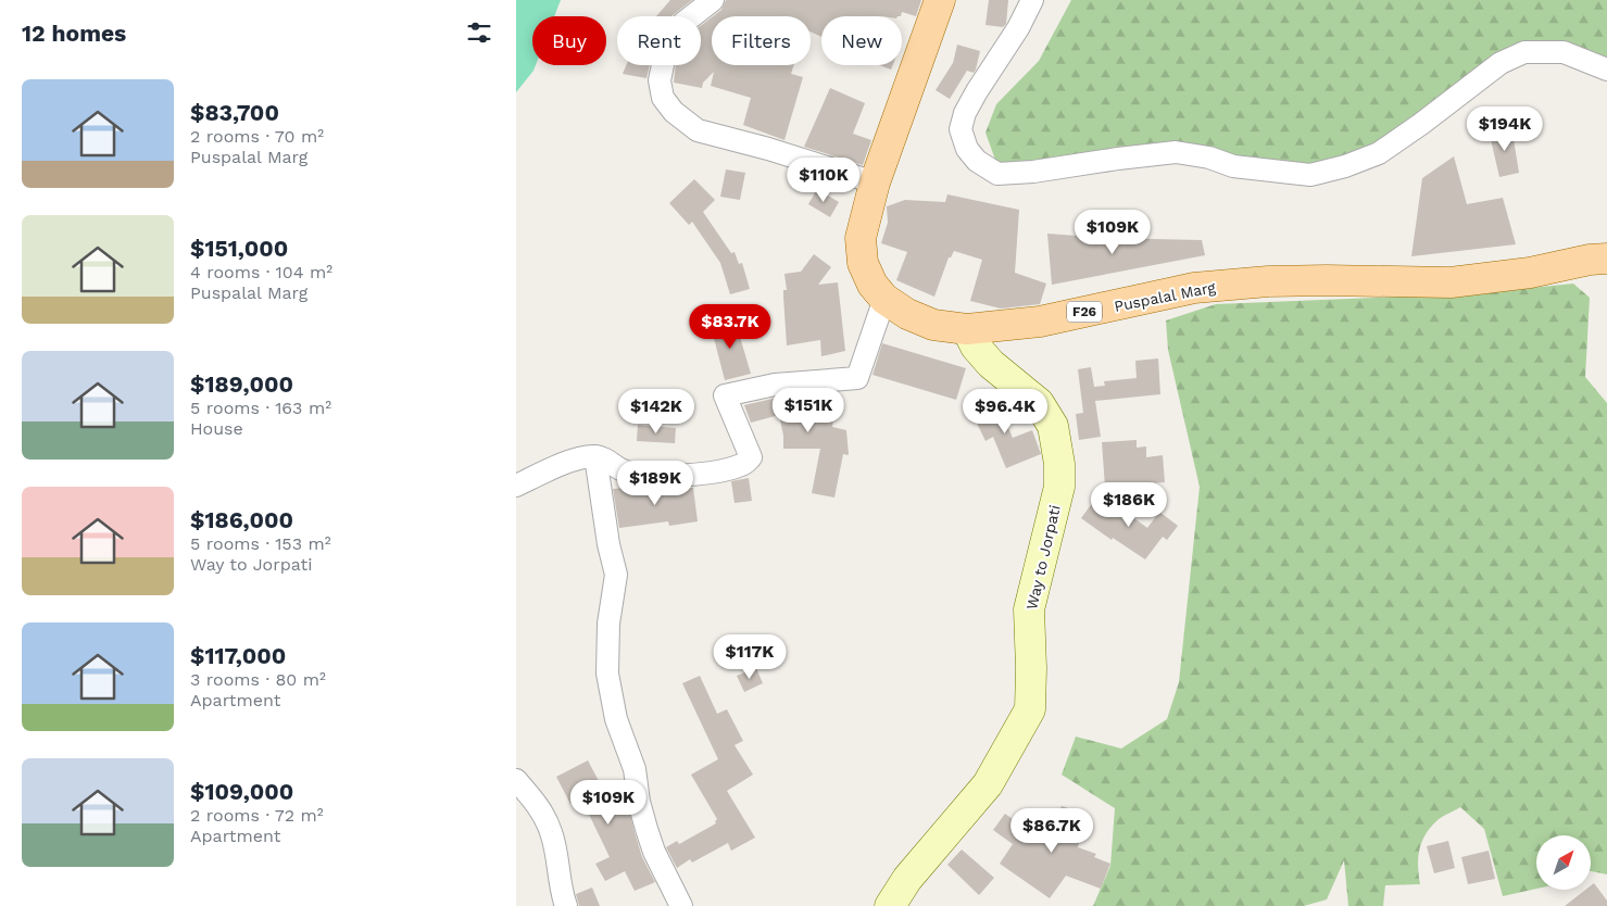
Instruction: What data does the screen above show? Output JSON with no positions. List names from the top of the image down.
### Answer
{
  "streets": {
    "main road": ["Puspalal Marg", "F26"],
    "street": ["Way to Jorpati"]
  },
  "crossings": [
    ["Puspalal Marg", "Way to Jorpati"]
  ],
  "north": "top right",
  "page": {
    "heading": "12 homes",
    "chip": [
      "Buy",
      "Rent",
      "Filters",
      "New"
    ],
    "list": [
      {
        "name": "$83,700",
        "note": "2 rooms · 70 m² · Puspalal Marg"
      },
      {
        "name": "$151,000",
        "note": "4 rooms · 104 m² · Puspalal Marg"
      },
      {
        "name": "$189,000",
        "note": "5 rooms · 163 m² · House"
      },
      {
        "name": "$186,000",
        "note": "5 rooms · 153 m² · Way to Jorpati"
      },
      {
        "name": "$117,000",
        "note": "3 rooms · 80 m² · Apartment"
      },
      {
        "name": "$109,000",
        "note": "2 rooms · 72 m² · Apartment"
      }
    ],
    "price": [
      "$194K",
      "$110K",
      "$109K",
      "$83.7K",
      "$151K",
      "$142K",
      "$96.4K",
      "$189K",
      "$186K",
      "$117K",
      "$109K",
      "$86.7K"
    ]
  }
}
